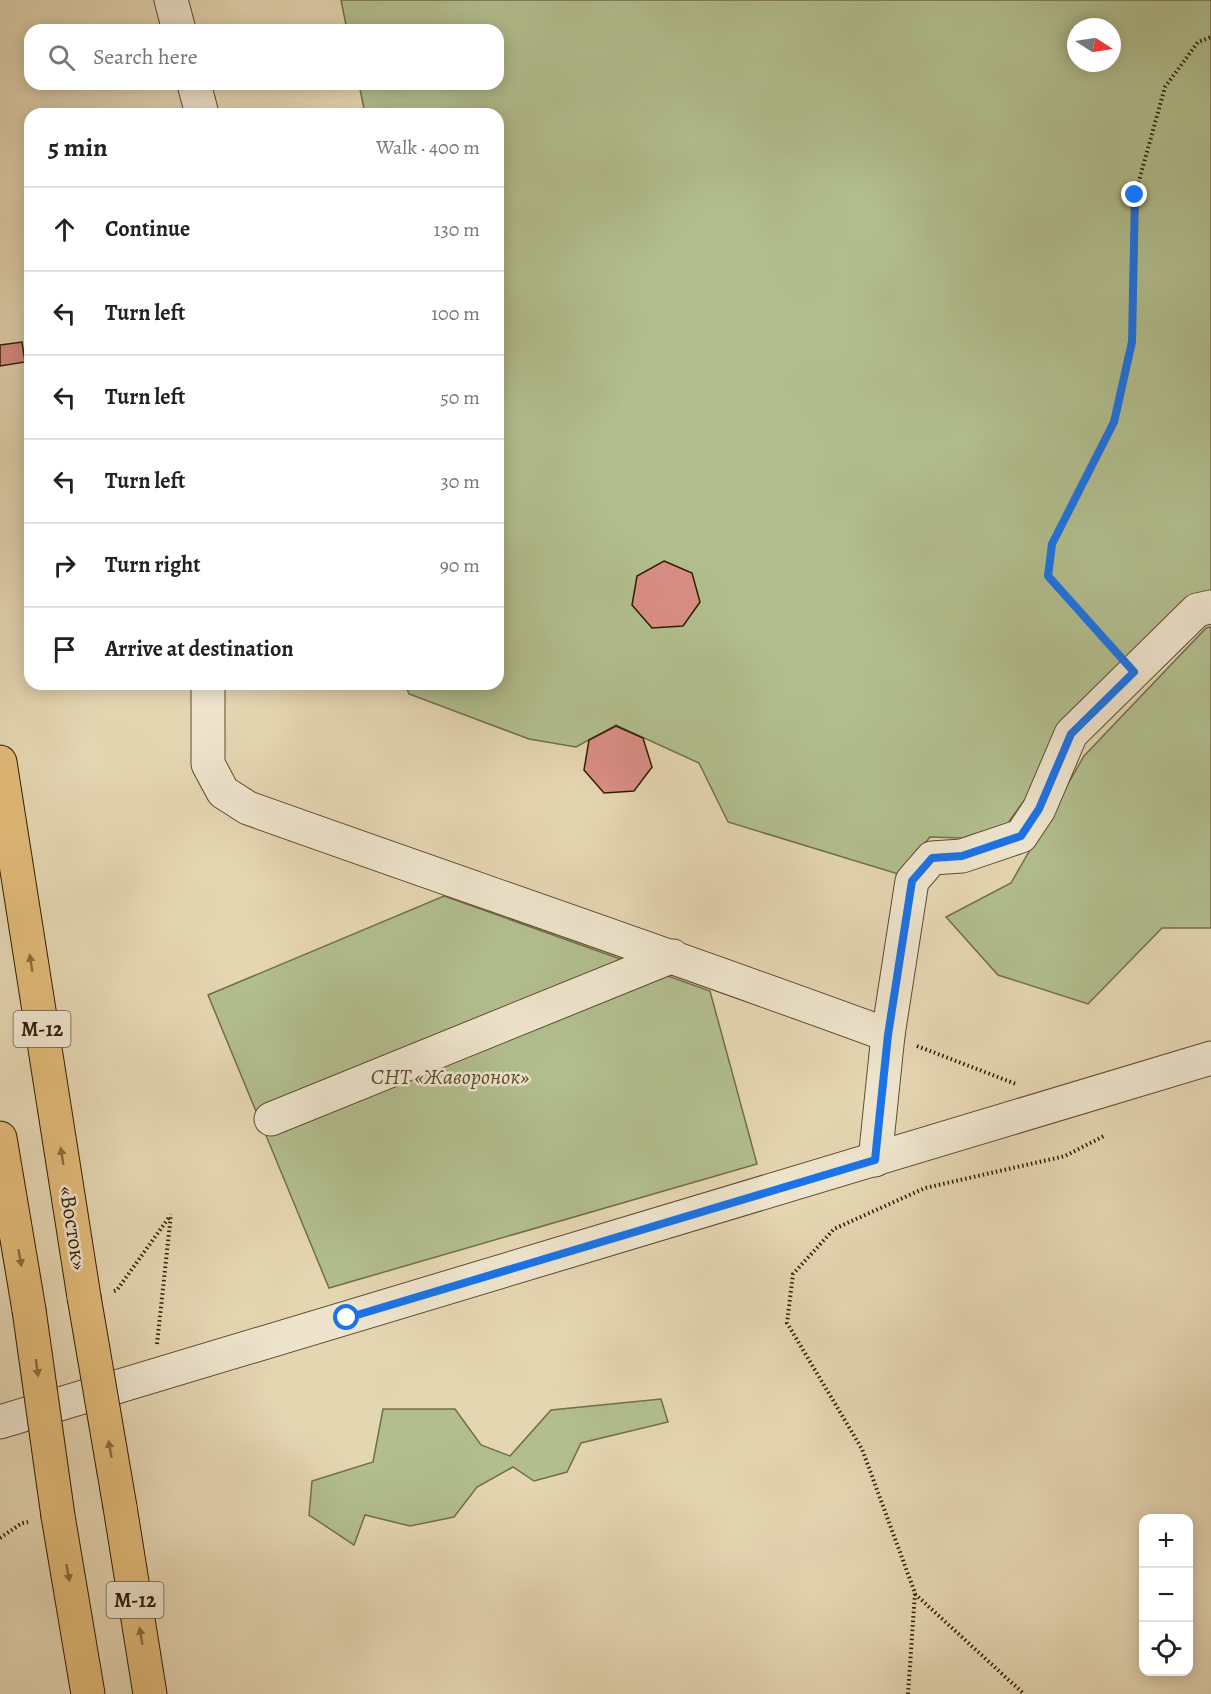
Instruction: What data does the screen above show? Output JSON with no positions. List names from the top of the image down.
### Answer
{
  "streets": {
    "highway": ["М-12", "«Восток»"]
  },
  "parks": ["СНТ «Жаворонок»"],
  "north": "right",
  "page": {
    "search": "Search here",
    "heading": ["5 min", "Walk · 400 m"],
    "list": [
      ["Continue", "130 m"],
      ["Turn left", "100 m"],
      ["Turn left", "50 m"],
      ["Turn left", "30 m"],
      ["Turn right", "90 m"],
      "Arrive at destination"
    ],
    "map_buttons": ["+", "−"]
  }
}
